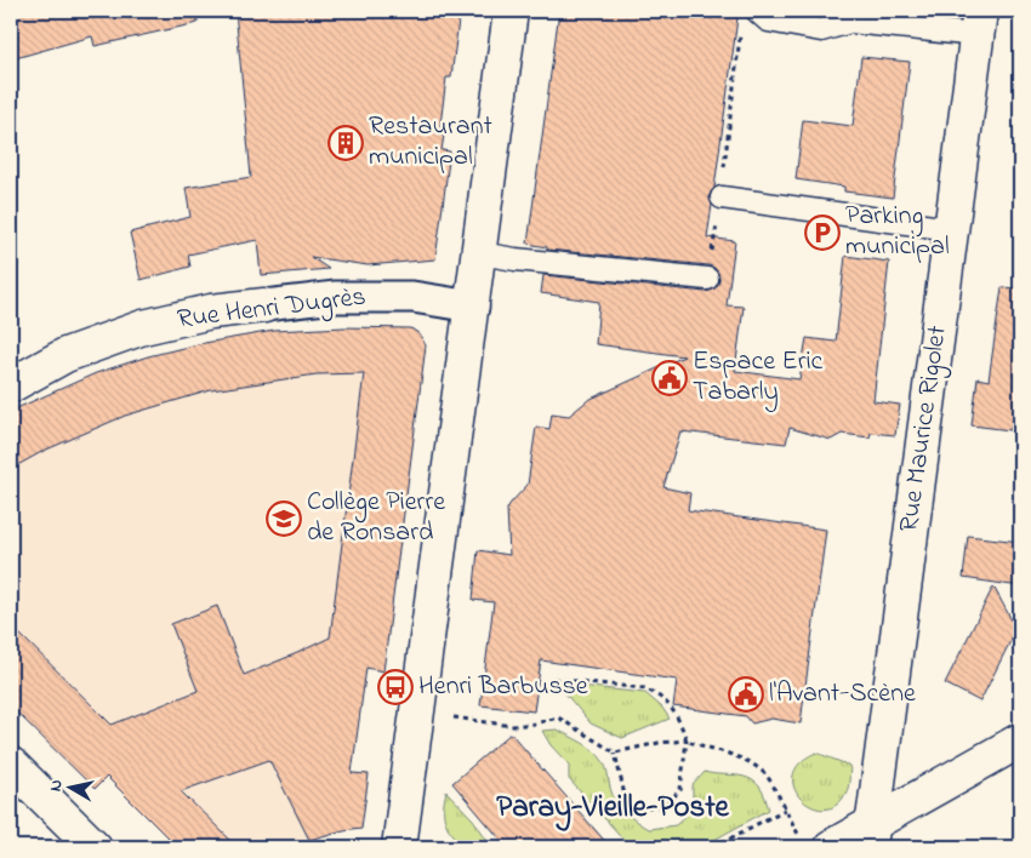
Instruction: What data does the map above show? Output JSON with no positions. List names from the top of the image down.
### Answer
{
  "streets": {
    "street": ["Rue Henri Dugrès", "Rue Maurice Rigolet"]
  },
  "districts": ["Paray-Vieille-Poste"],
  "places": {
    "building": ["Restaurant municipal"],
    "parking": ["Parking municipal"],
    "public building": ["Espace Eric Tabarly", "l'Avant-Scène"],
    "school or university": ["Collège Pierre de Ronsard"],
    "bus stop": ["Henri Barbusse"]
  },
  "north": "left"
}
